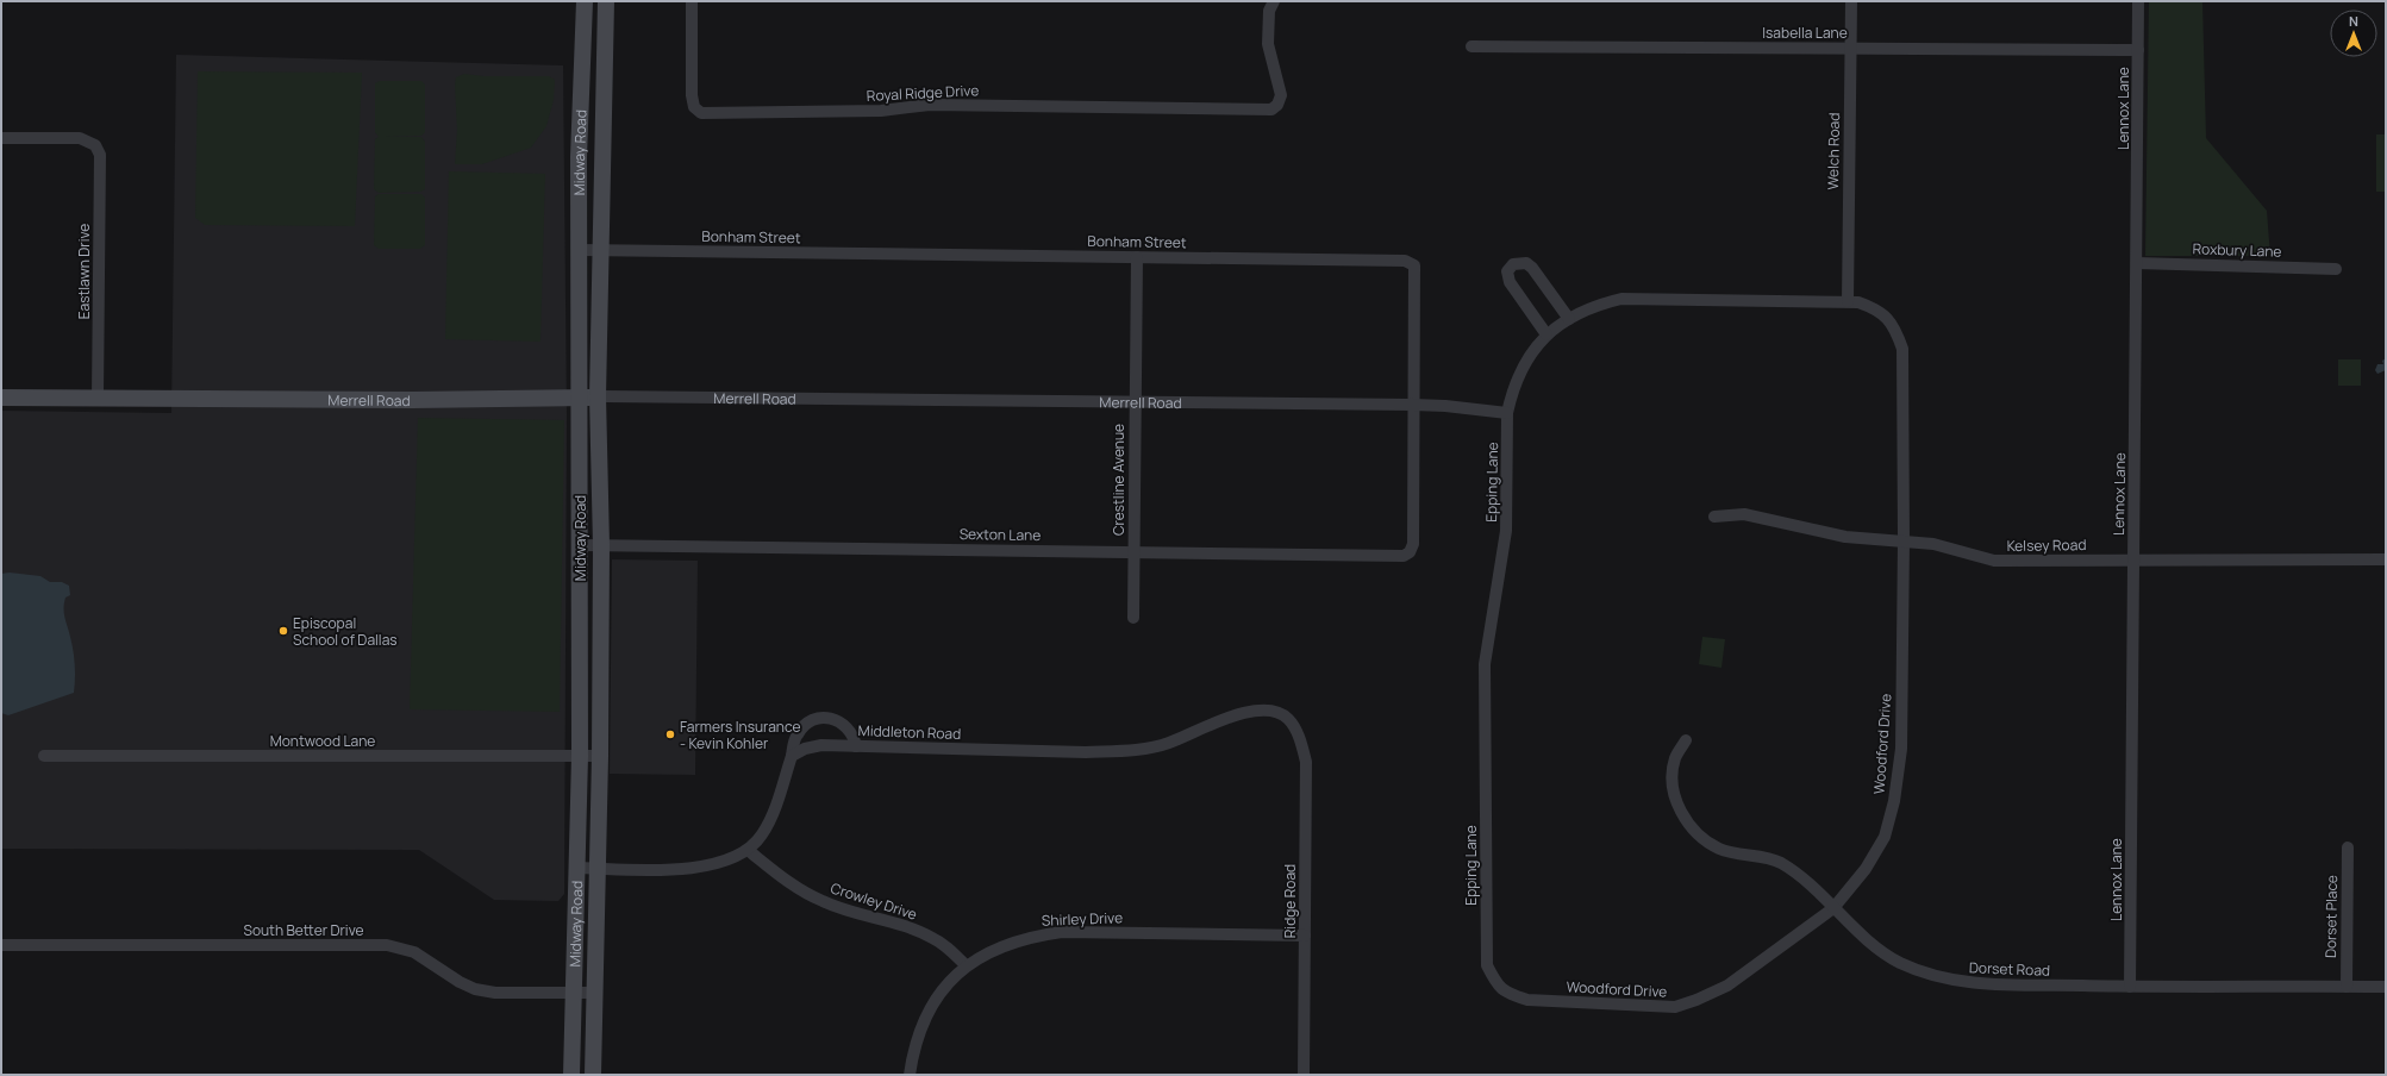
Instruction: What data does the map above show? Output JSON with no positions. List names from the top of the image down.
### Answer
{
  "streets": {
    "main road": ["Midway Road", "Merrell Road"],
    "street": [
      "Isabella Lane",
      "Royal Ridge Drive",
      "Lennox Lane",
      "Welch Road",
      "Bonham Street",
      "Roxbury Lane",
      "Eastlawn Drive",
      "Crestline Avenue",
      "Epping Lane",
      "Sexton Lane",
      "Kelsey Road",
      "Middleton Road",
      "Montwood Lane",
      "Woodford Drive",
      "Crowley Drive",
      "Ridge Road",
      "Dorset Place",
      "Shirley Drive",
      "South Better Drive",
      "Dorset Road"
    ]
  },
  "crossings": [
    ["Isabella Lane", "Lennox Lane"],
    ["Isabella Lane", "Welch Road"],
    ["Lennox Lane", "Roxbury Lane"],
    ["Lennox Lane", "Kelsey Road"],
    ["Lennox Lane", "Dorset Road"],
    ["Welch Road", "Epping Lane"],
    ["Welch Road", "Woodford Drive"],
    ["Midway Road", "Bonham Street"],
    ["Midway Road", "Merrell Road"],
    ["Midway Road", "Sexton Lane"],
    ["Midway Road", "Montwood Lane"],
    ["Midway Road", "South Better Drive"],
    ["Bonham Street", "Merrell Road"],
    ["Bonham Street", "Crestline Avenue"],
    ["Bonham Street", "Sexton Lane"],
    ["Eastlawn Drive", "Merrell Road"],
    ["Merrell Road", "Crestline Avenue"],
    ["Merrell Road", "Epping Lane"],
    ["Crestline Avenue", "Sexton Lane"],
    ["Epping Lane", "Woodford Drive"],
    ["Kelsey Road", "Woodford Drive"],
    ["Middleton Road", "Ridge Road"],
    ["Woodford Drive", "Dorset Road"],
    ["Crowley Drive", "Shirley Drive"],
    ["Ridge Road", "Shirley Drive"],
    ["Dorset Place", "Dorset Road"]
  ],
  "places": ["Episcopal School of Dallas", "Farmers Insurance - Kevin Kohler"],
  "north": "top"
}
